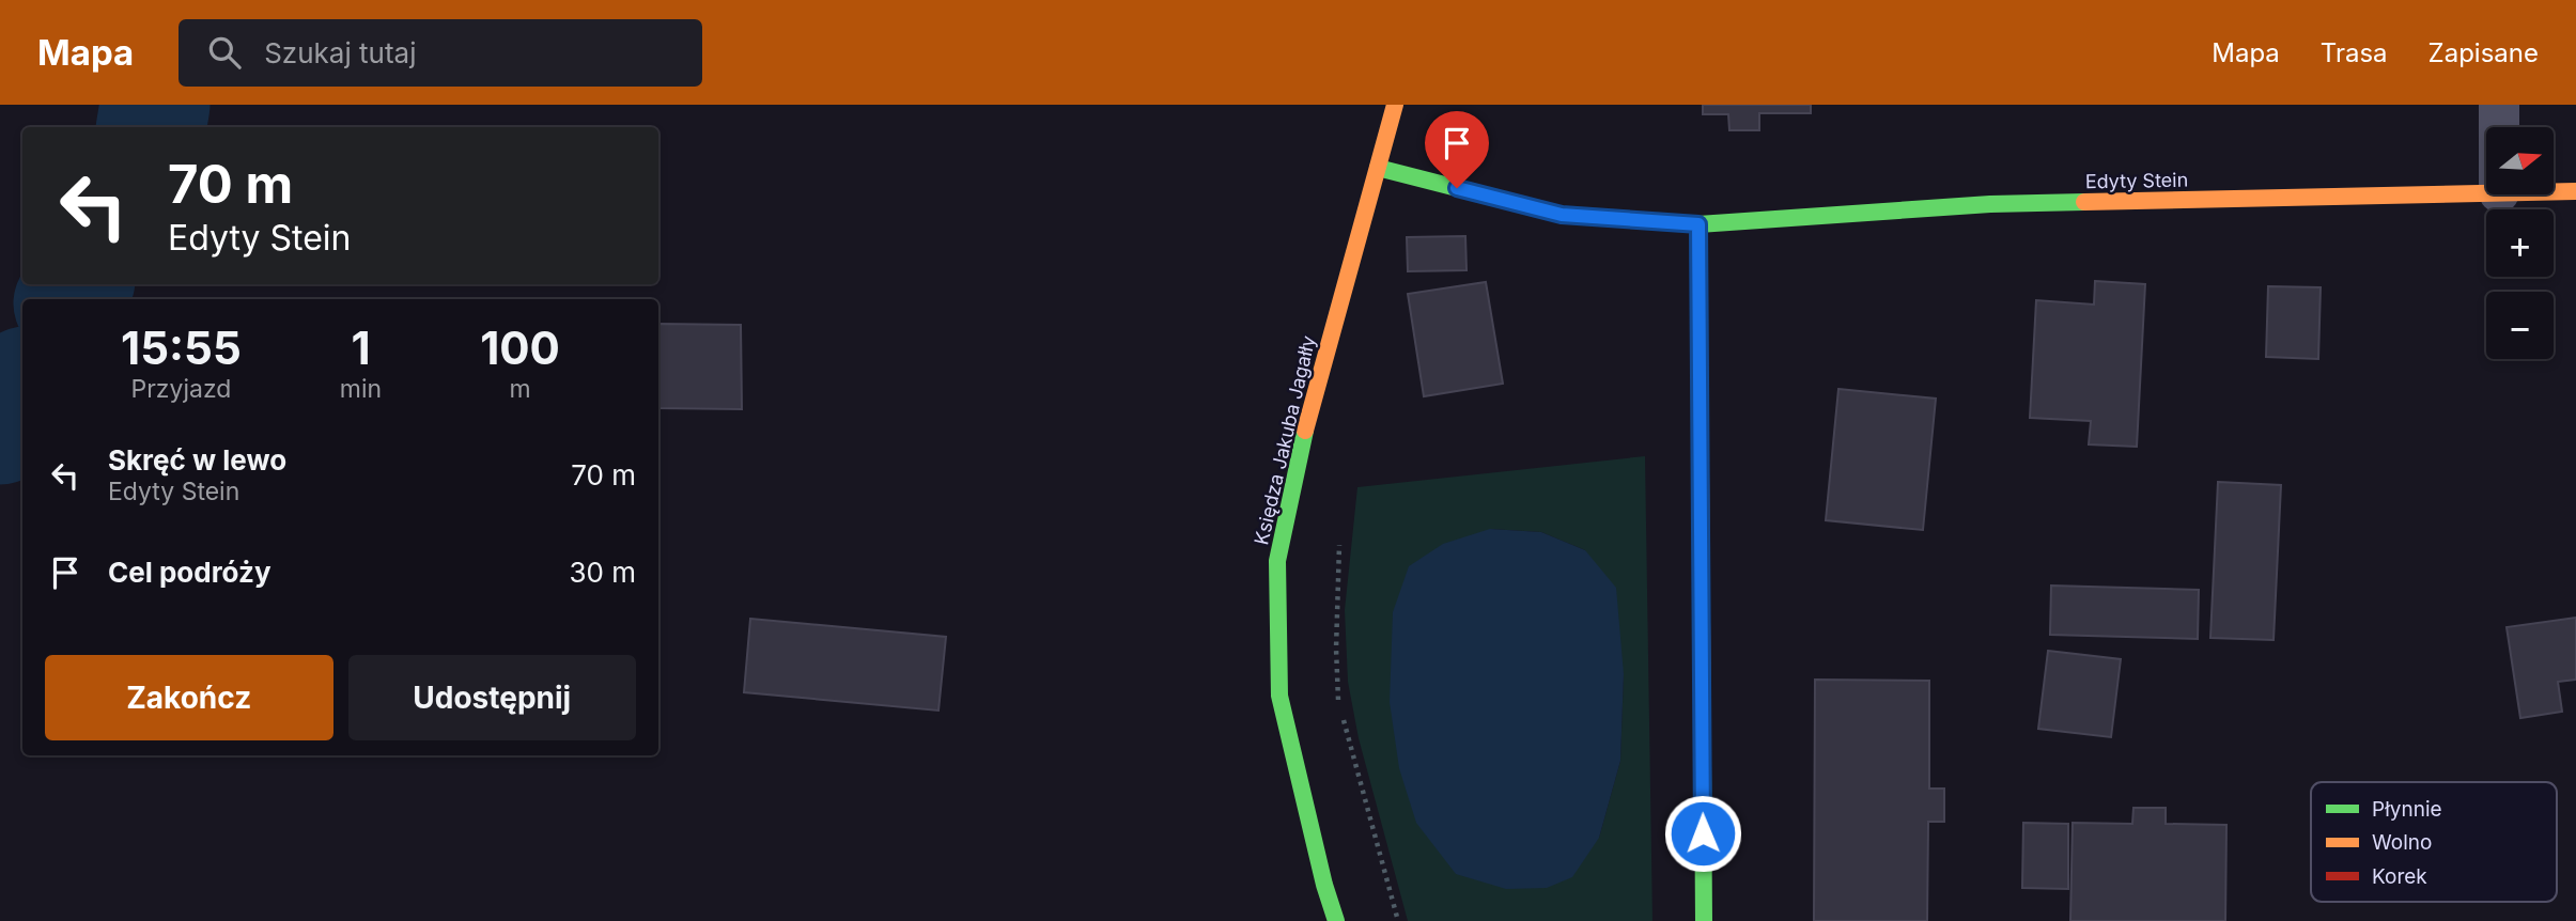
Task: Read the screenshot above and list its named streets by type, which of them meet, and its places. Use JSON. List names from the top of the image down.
{
  "streets": {
    "street": ["Edyty Stein", "Księdza Jakuba Jagałły"]
  },
  "crossings": [
    ["Edyty Stein", "Księdza Jakuba Jagałły"]
  ],
  "legend": ["Płynnie", "Wolno", "Korek"],
  "north": "right",
  "page": {
    "header": "Mapa",
    "search": "Szukaj tutaj",
    "nav": ["Mapa", "Trasa", "Zapisane"],
    "map_buttons": ["+", "−"],
    "turn": ["70 m", "Edyty Stein"],
    "eta": [
      "15:55",
      "Przyjazd",
      "1",
      "min",
      "100",
      "m"
    ],
    "list": [
      {
        "name": "Skręć w lewo",
        "note": "Edyty Stein",
        "value": "70 m"
      },
      {
        "name": "Cel podróży",
        "value": "30 m"
      }
    ],
    "buttons": ["Zakończ", "Udostępnij"]
  }
}
